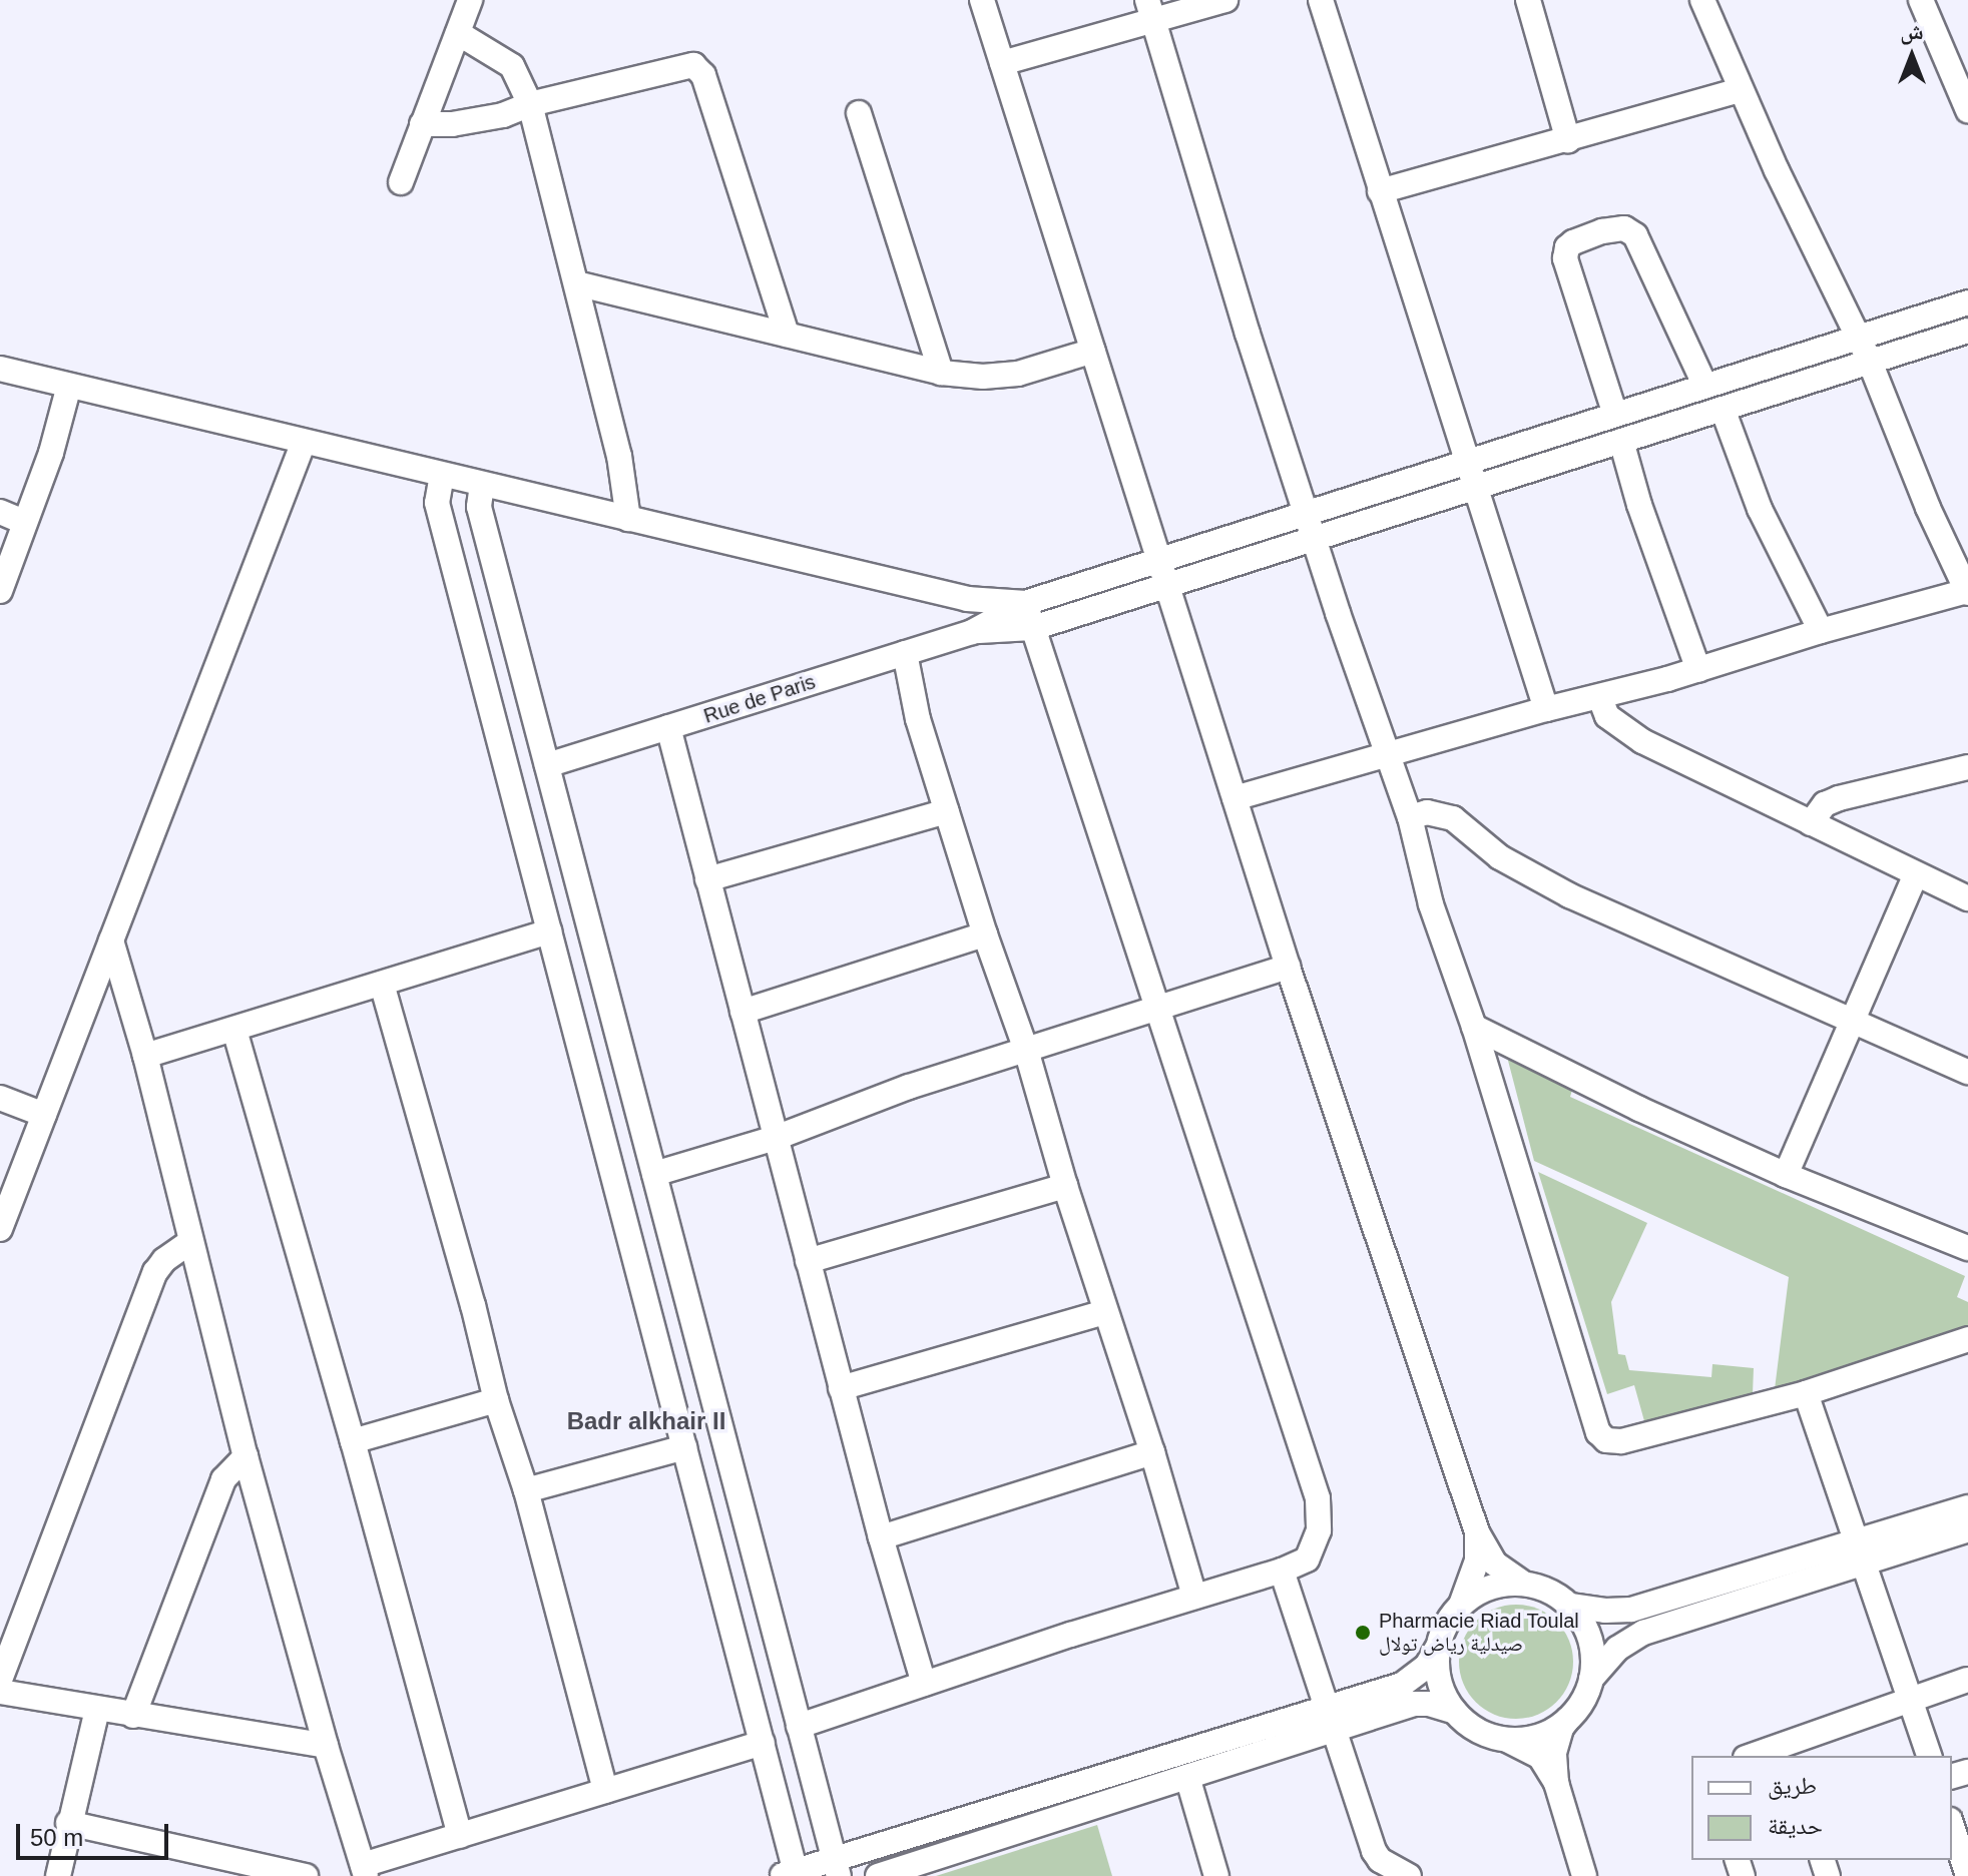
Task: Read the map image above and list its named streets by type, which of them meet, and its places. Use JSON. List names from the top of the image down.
{
  "streets": {
    "street": ["Rue de Paris"]
  },
  "districts": ["Badr alkhair II"],
  "places": ["Pharmacie Riad Toulal صيدلية رياض تولال"],
  "legend": ["طريق", "حديقة"],
  "scale_bar": "50 m",
  "north": "top"
}
